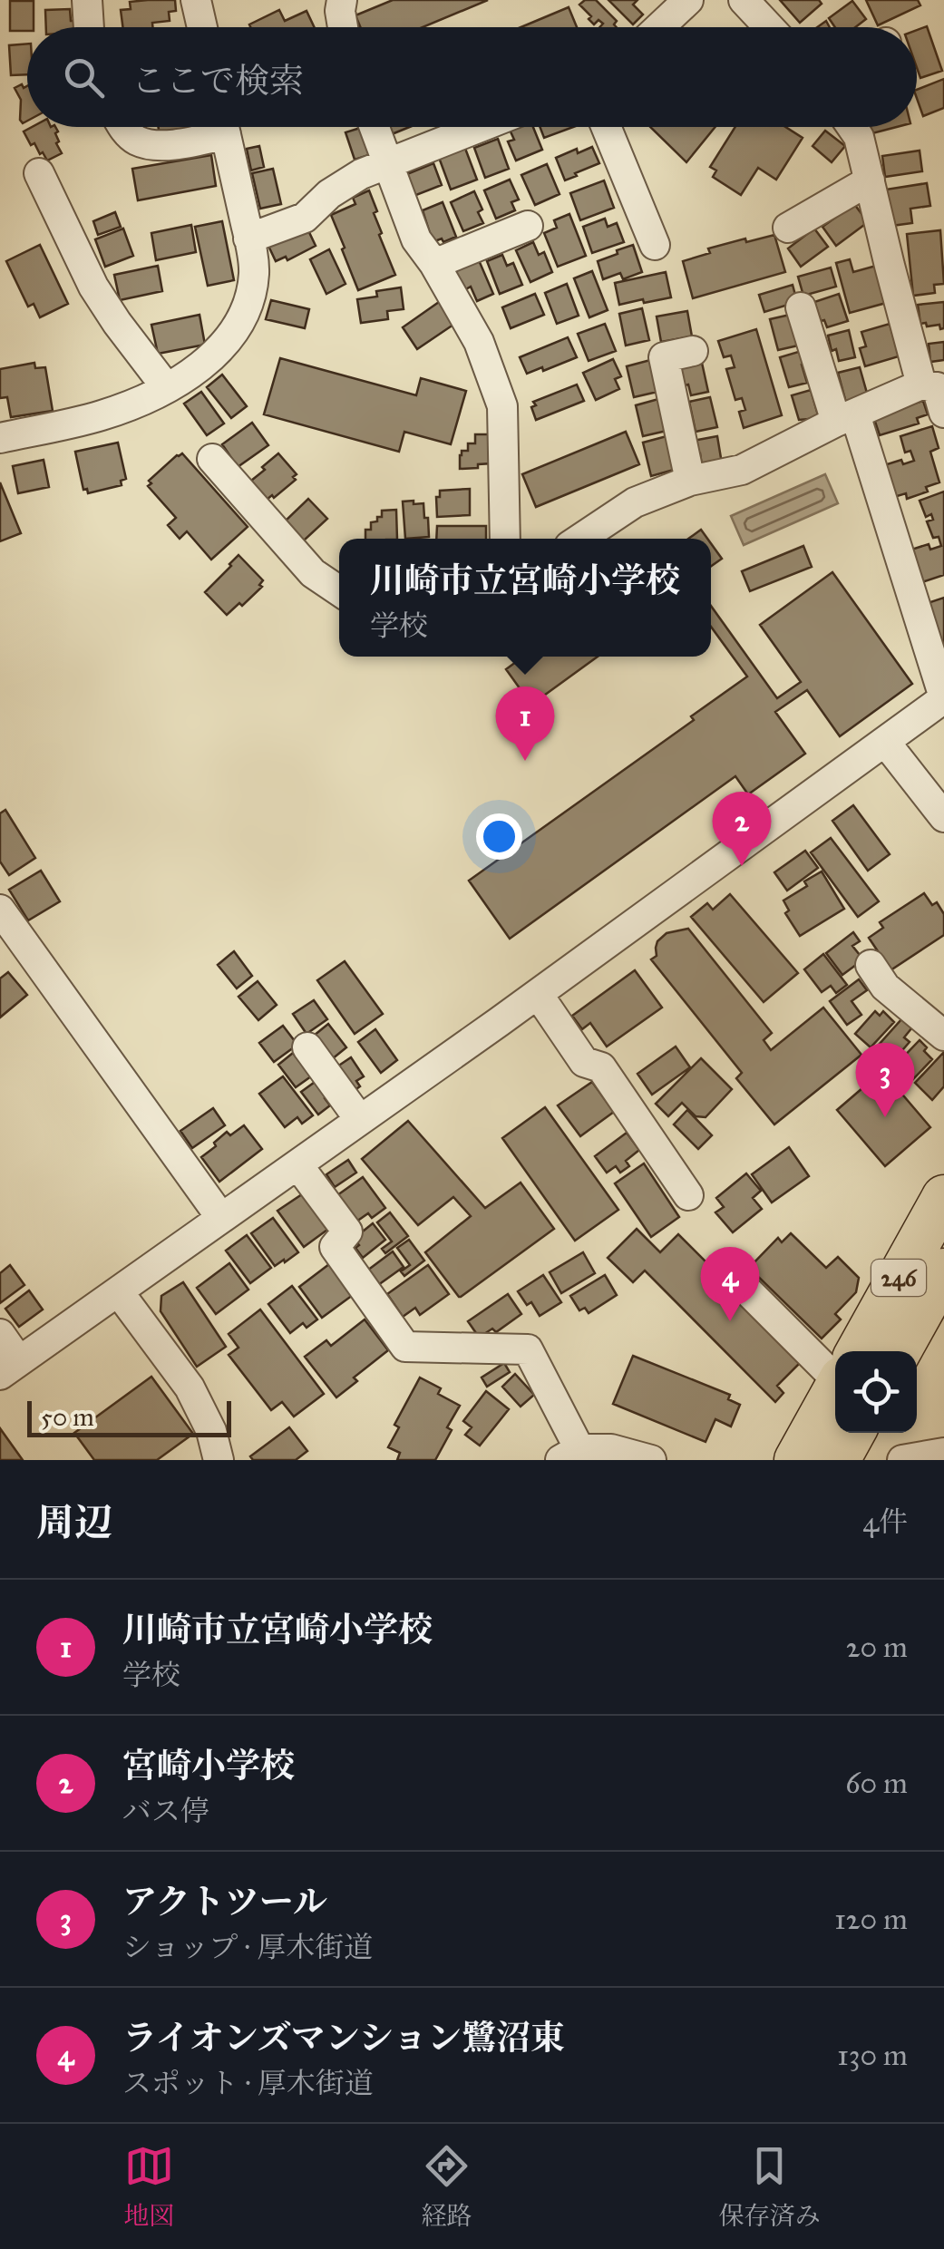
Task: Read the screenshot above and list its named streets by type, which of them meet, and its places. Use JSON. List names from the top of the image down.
{
  "streets": {
    "highway": ["246"]
  },
  "scale_bar": "50 m",
  "page": {
    "search": "ここで検索",
    "popup": ["川崎市立宮崎小学校", "学校"],
    "pins": [
      "1",
      "2",
      "3",
      "4"
    ],
    "scale": "50 m",
    "heading": ["周辺", "4件"],
    "list": [
      {
        "mark": "1",
        "name": "川崎市立宮崎小学校",
        "note": "学校",
        "value": "20 m"
      },
      {
        "mark": "2",
        "name": "宮崎小学校",
        "note": "バス停",
        "value": "60 m"
      },
      {
        "mark": "3",
        "name": "アクトツール",
        "note": "ショップ · 厚木街道",
        "value": "120 m"
      },
      {
        "mark": "4",
        "name": "ライオンズマンション鷺沼東",
        "note": "スポット · 厚木街道",
        "value": "130 m"
      }
    ],
    "nav": ["地図", "経路", "保存済み"]
  }
}
